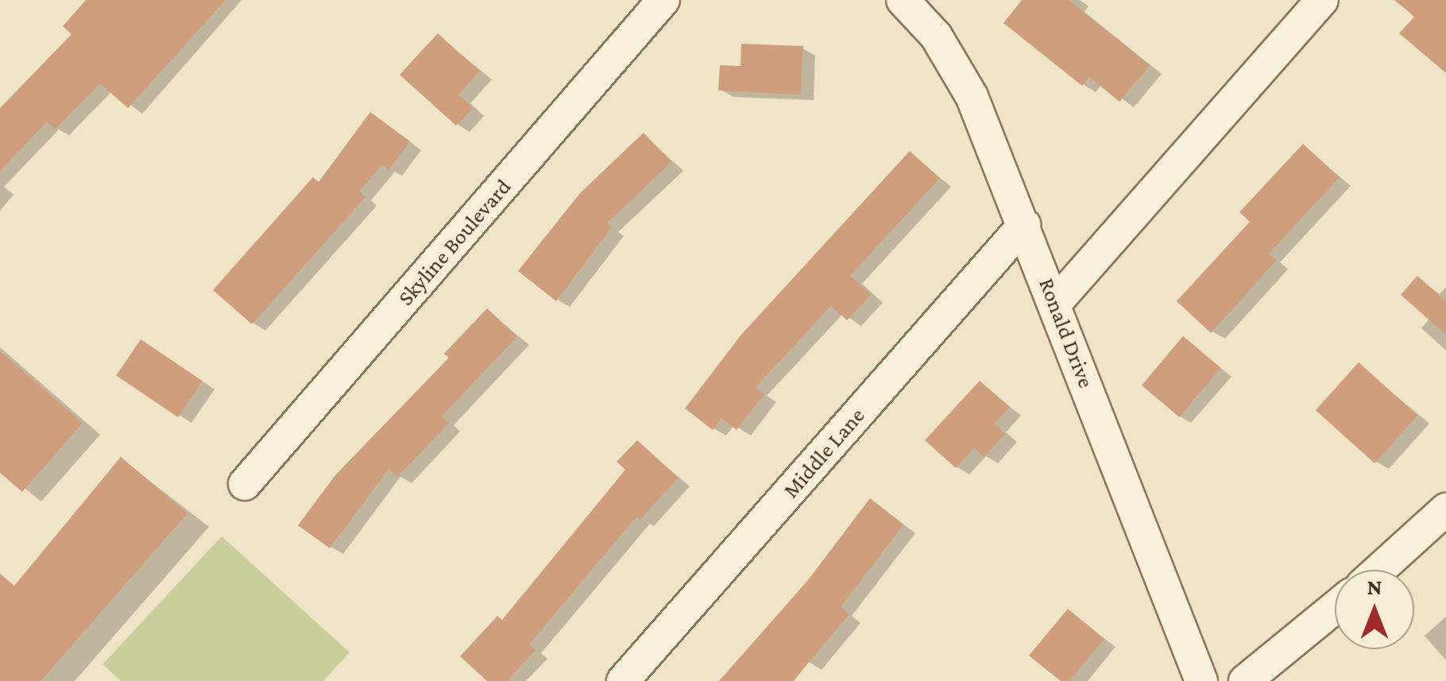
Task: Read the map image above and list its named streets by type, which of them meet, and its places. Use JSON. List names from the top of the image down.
{
  "streets": {
    "street": ["Skyline Boulevard", "Ronald Drive", "Middle Lane"]
  },
  "crossings": [
    ["Ronald Drive", "Middle Lane"]
  ],
  "north": "top"
}
